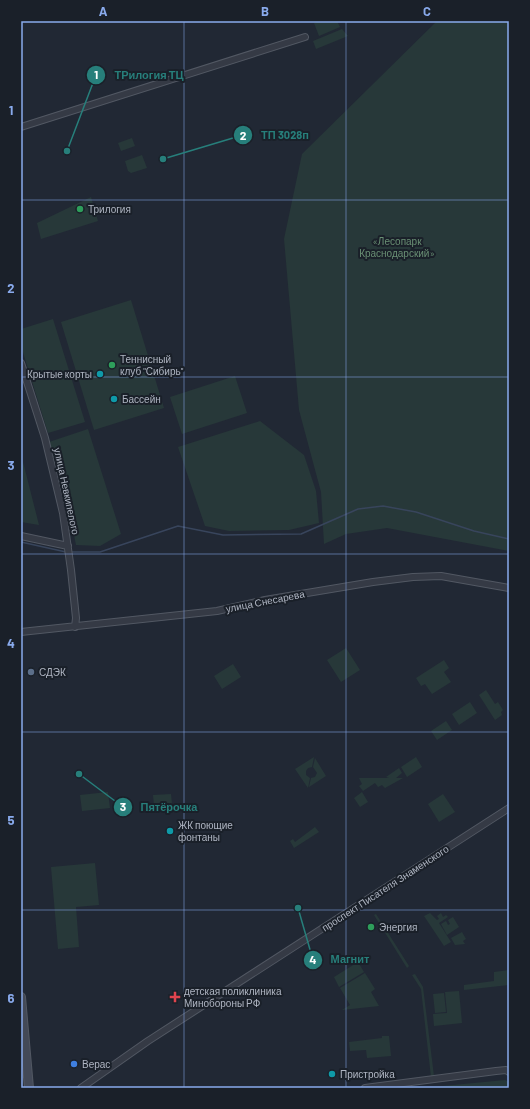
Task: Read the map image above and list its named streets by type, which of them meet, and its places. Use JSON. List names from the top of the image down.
{
  "streets": {
    "street": ["улица Невкипелого", "улица Снесарева", "проспект Писателя Знаменского"]
  },
  "crossings": [
    ["улица Невкипелого", "улица Снесарева"]
  ],
  "parks": ["«Лесопарк Краснодарский»"],
  "places": {
    "other": [
      "ТРилогия ТЦ",
      "ТП 3028п",
      "Трилогия",
      "Теннисный клуб \"Сибирь\"",
      "Крытые корты",
      "Бассейн",
      "СДЭК",
      "Пятёрочка",
      "ЖК поющие фонтаны",
      "Магнит",
      "Энергия",
      "Верас",
      "Пристройка"
    ],
    "health": ["детская поликлиника Минобороны РФ"]
  },
  "grid": {
    "columns": ["A", "B", "C"],
    "rows": [
      "1",
      "2",
      "3",
      "4",
      "5",
      "6"
    ]
  }
}
